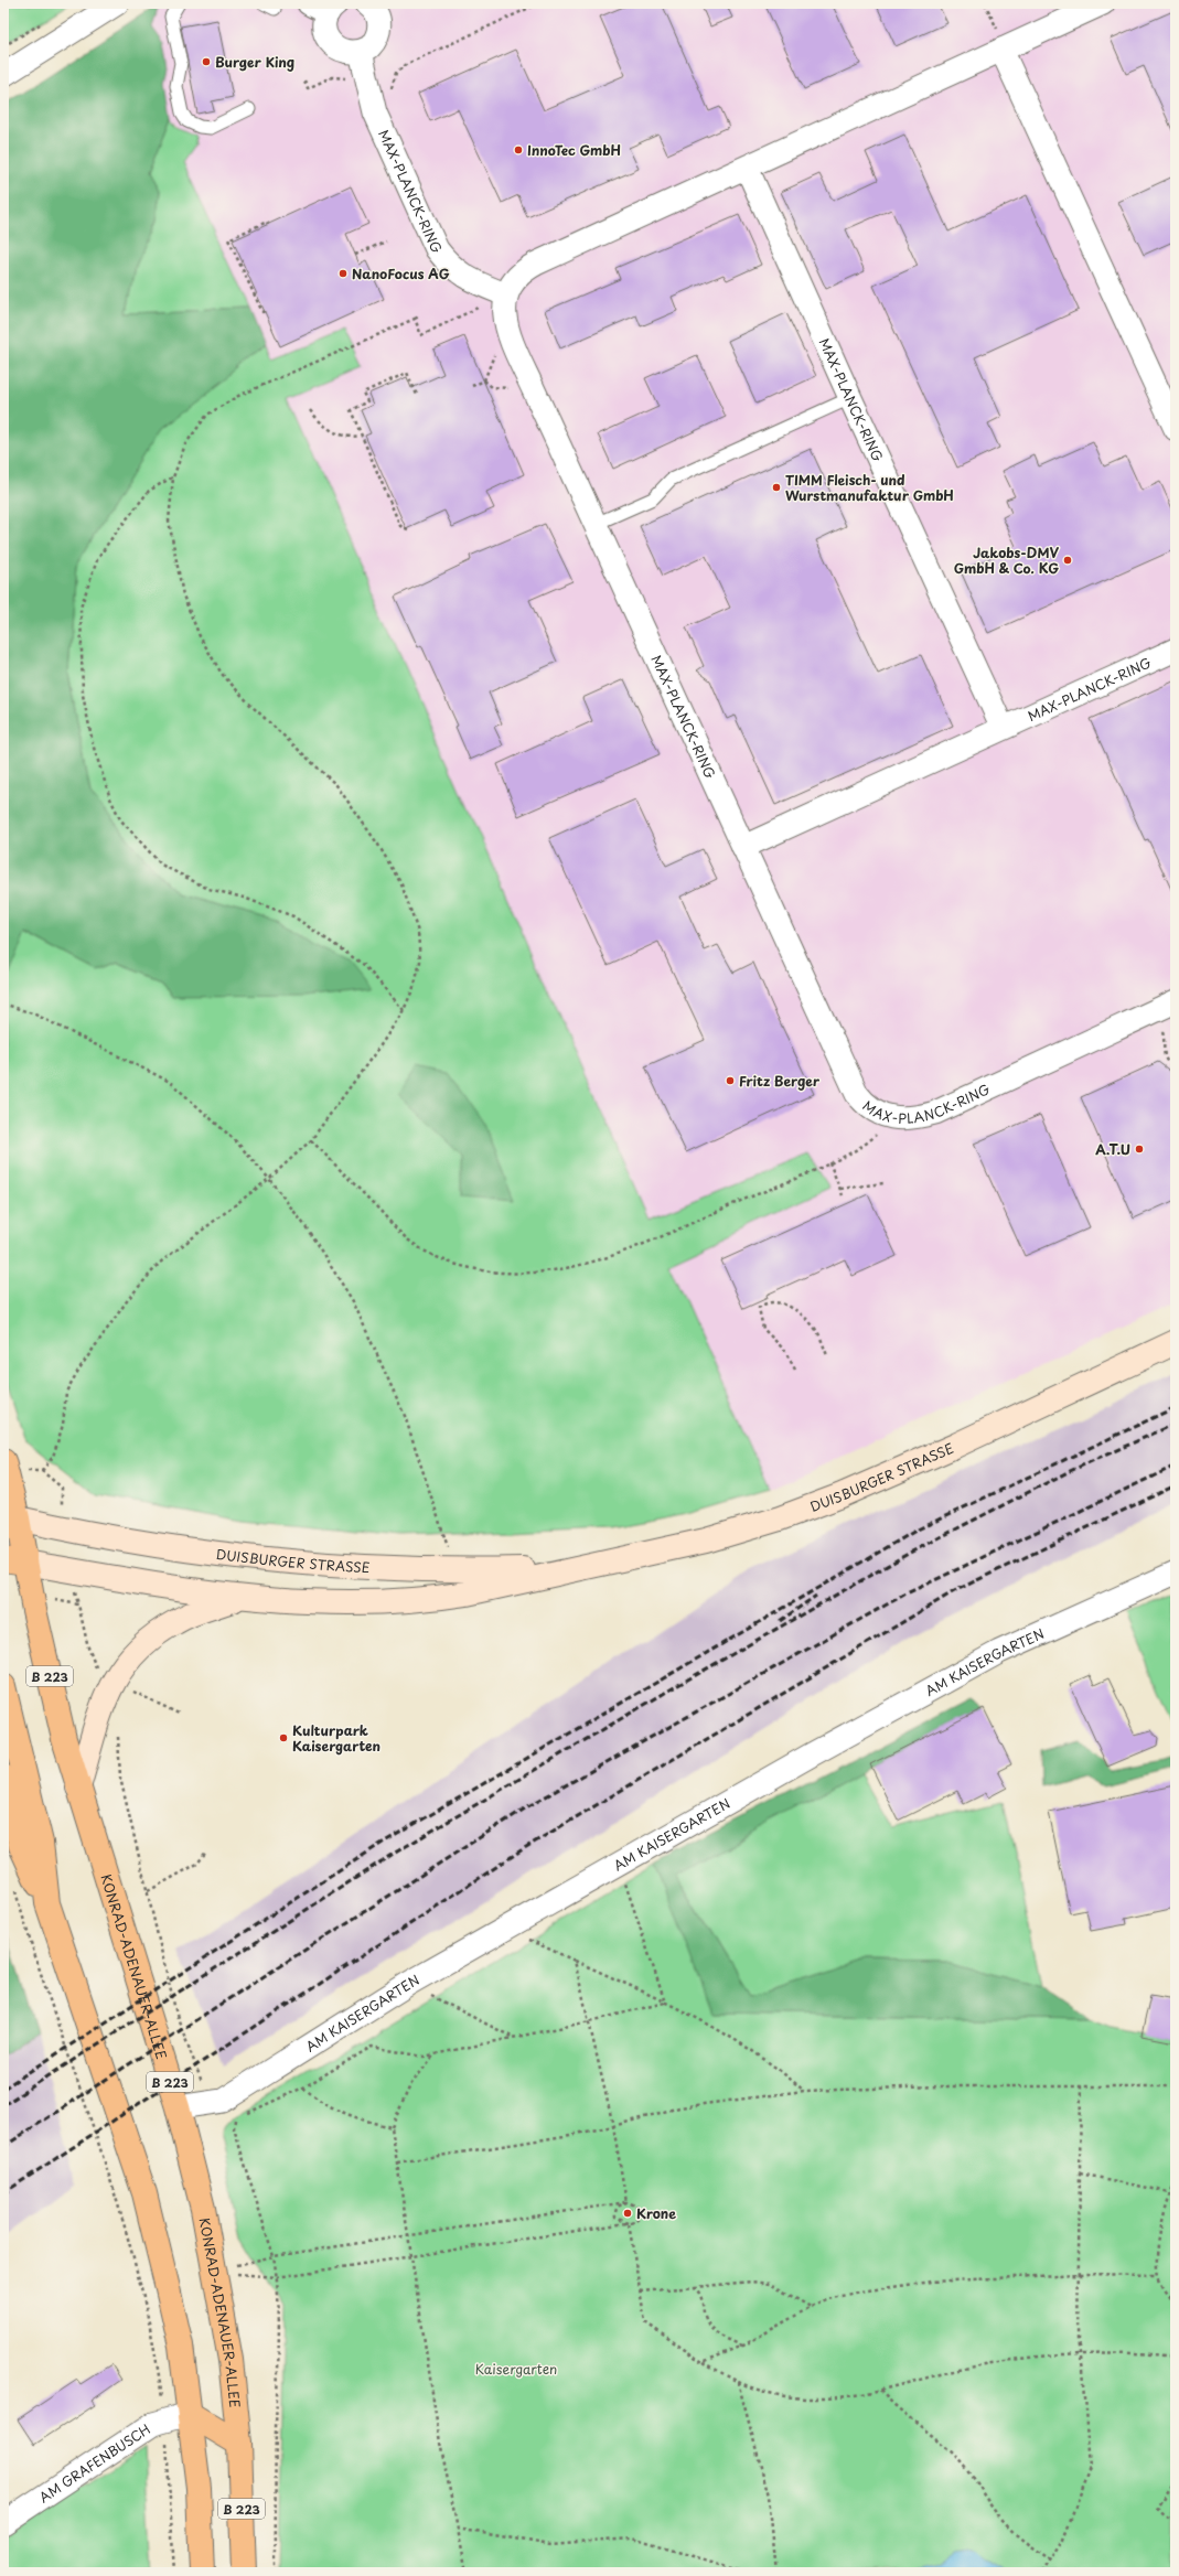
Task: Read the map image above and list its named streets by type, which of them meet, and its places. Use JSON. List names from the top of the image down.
{
  "streets": {
    "main road": ["DUISBURGER STRASSE", "B 223", "KONRAD-ADENAUER-ALLEE"],
    "street": ["MAX-PLANCK-RING", "AM KAISERGARTEN", "AM GRAFENBUSCH"]
  },
  "crossings": [
    ["DUISBURGER STRASSE", "B 223"],
    ["DUISBURGER STRASSE", "KONRAD-ADENAUER-ALLEE"],
    ["AM KAISERGARTEN", "KONRAD-ADENAUER-ALLEE"],
    ["B 223", "KONRAD-ADENAUER-ALLEE"],
    ["B 223", "AM GRAFENBUSCH"]
  ],
  "parks": ["Kaisergarten"],
  "places": [
    "Burger King",
    "InnoTec GmbH",
    "NanoFocus AG",
    "TIMM Fleisch- und Wurstmanufaktur GmbH",
    "Jakobs-DMV GmbH & Co. KG",
    "Fritz Berger",
    "A.T.U",
    "Kulturpark Kaisergarten",
    "Krone"
  ]
}
